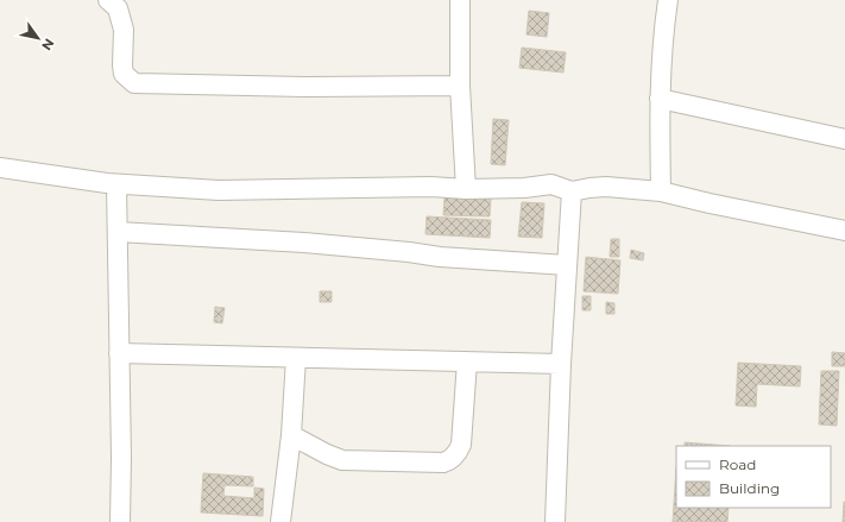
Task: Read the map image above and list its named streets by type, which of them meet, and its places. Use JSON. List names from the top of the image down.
{
  "legend": ["Road", "Building"],
  "north": "bottom right"
}
